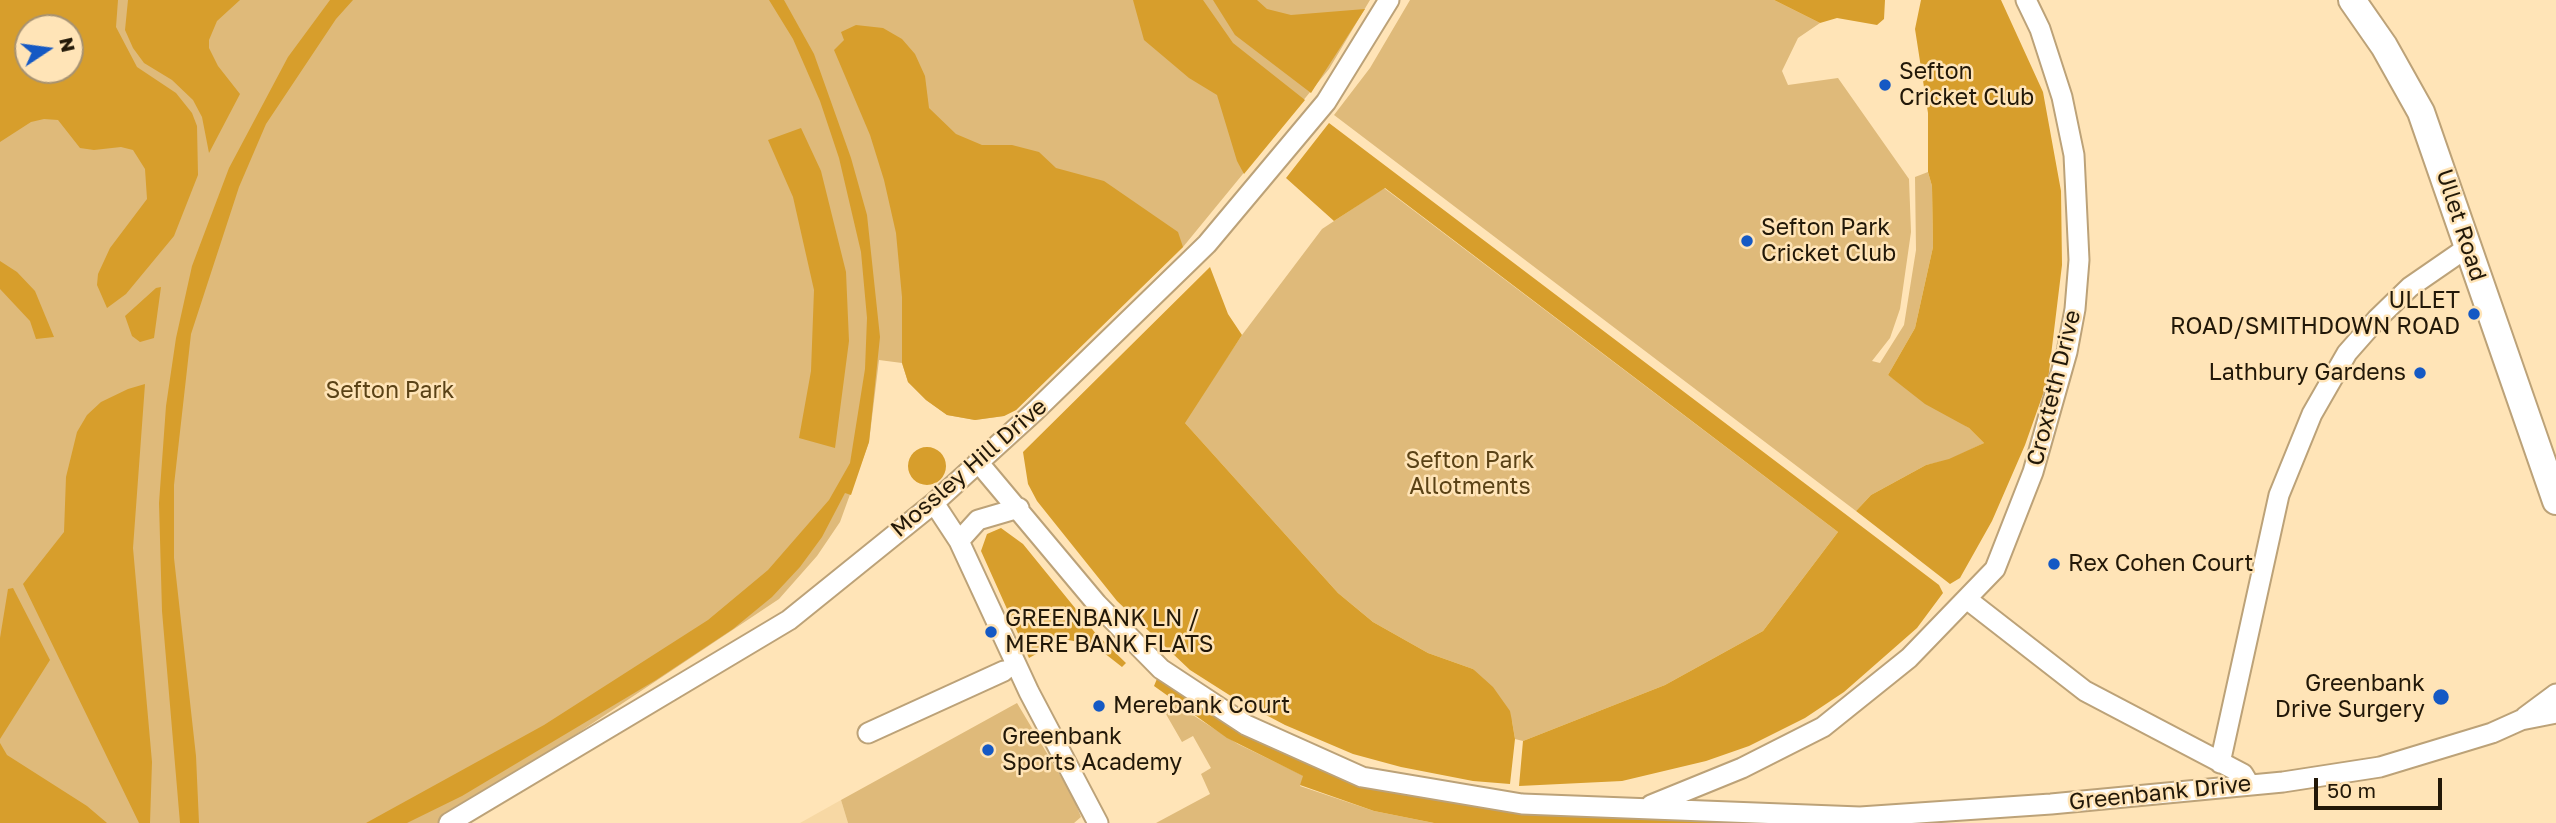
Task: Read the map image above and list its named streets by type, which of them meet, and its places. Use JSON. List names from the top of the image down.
{
  "streets": {
    "main road": ["Ullet Road"],
    "street": ["Croxteth Drive", "Mossley Hill Drive", "Greenbank Drive"]
  },
  "crossings": [
    ["Croxteth Drive", "Greenbank Drive"],
    ["Mossley Hill Drive", "Greenbank Drive"]
  ],
  "parks": ["Sefton Park", "Sefton Park Allotments"],
  "places": [
    "Sefton Cricket Club",
    "Sefton Park Cricket Club",
    "ULLET ROAD/SMITHDOWN ROAD",
    "Lathbury Gardens",
    "Rex Cohen Court",
    "GREENBANK LN / MERE BANK FLATS",
    "Greenbank Drive Surgery",
    "Merebank Court",
    "Greenbank Sports Academy"
  ],
  "scale_bar": "50 m",
  "north": "right"
}
